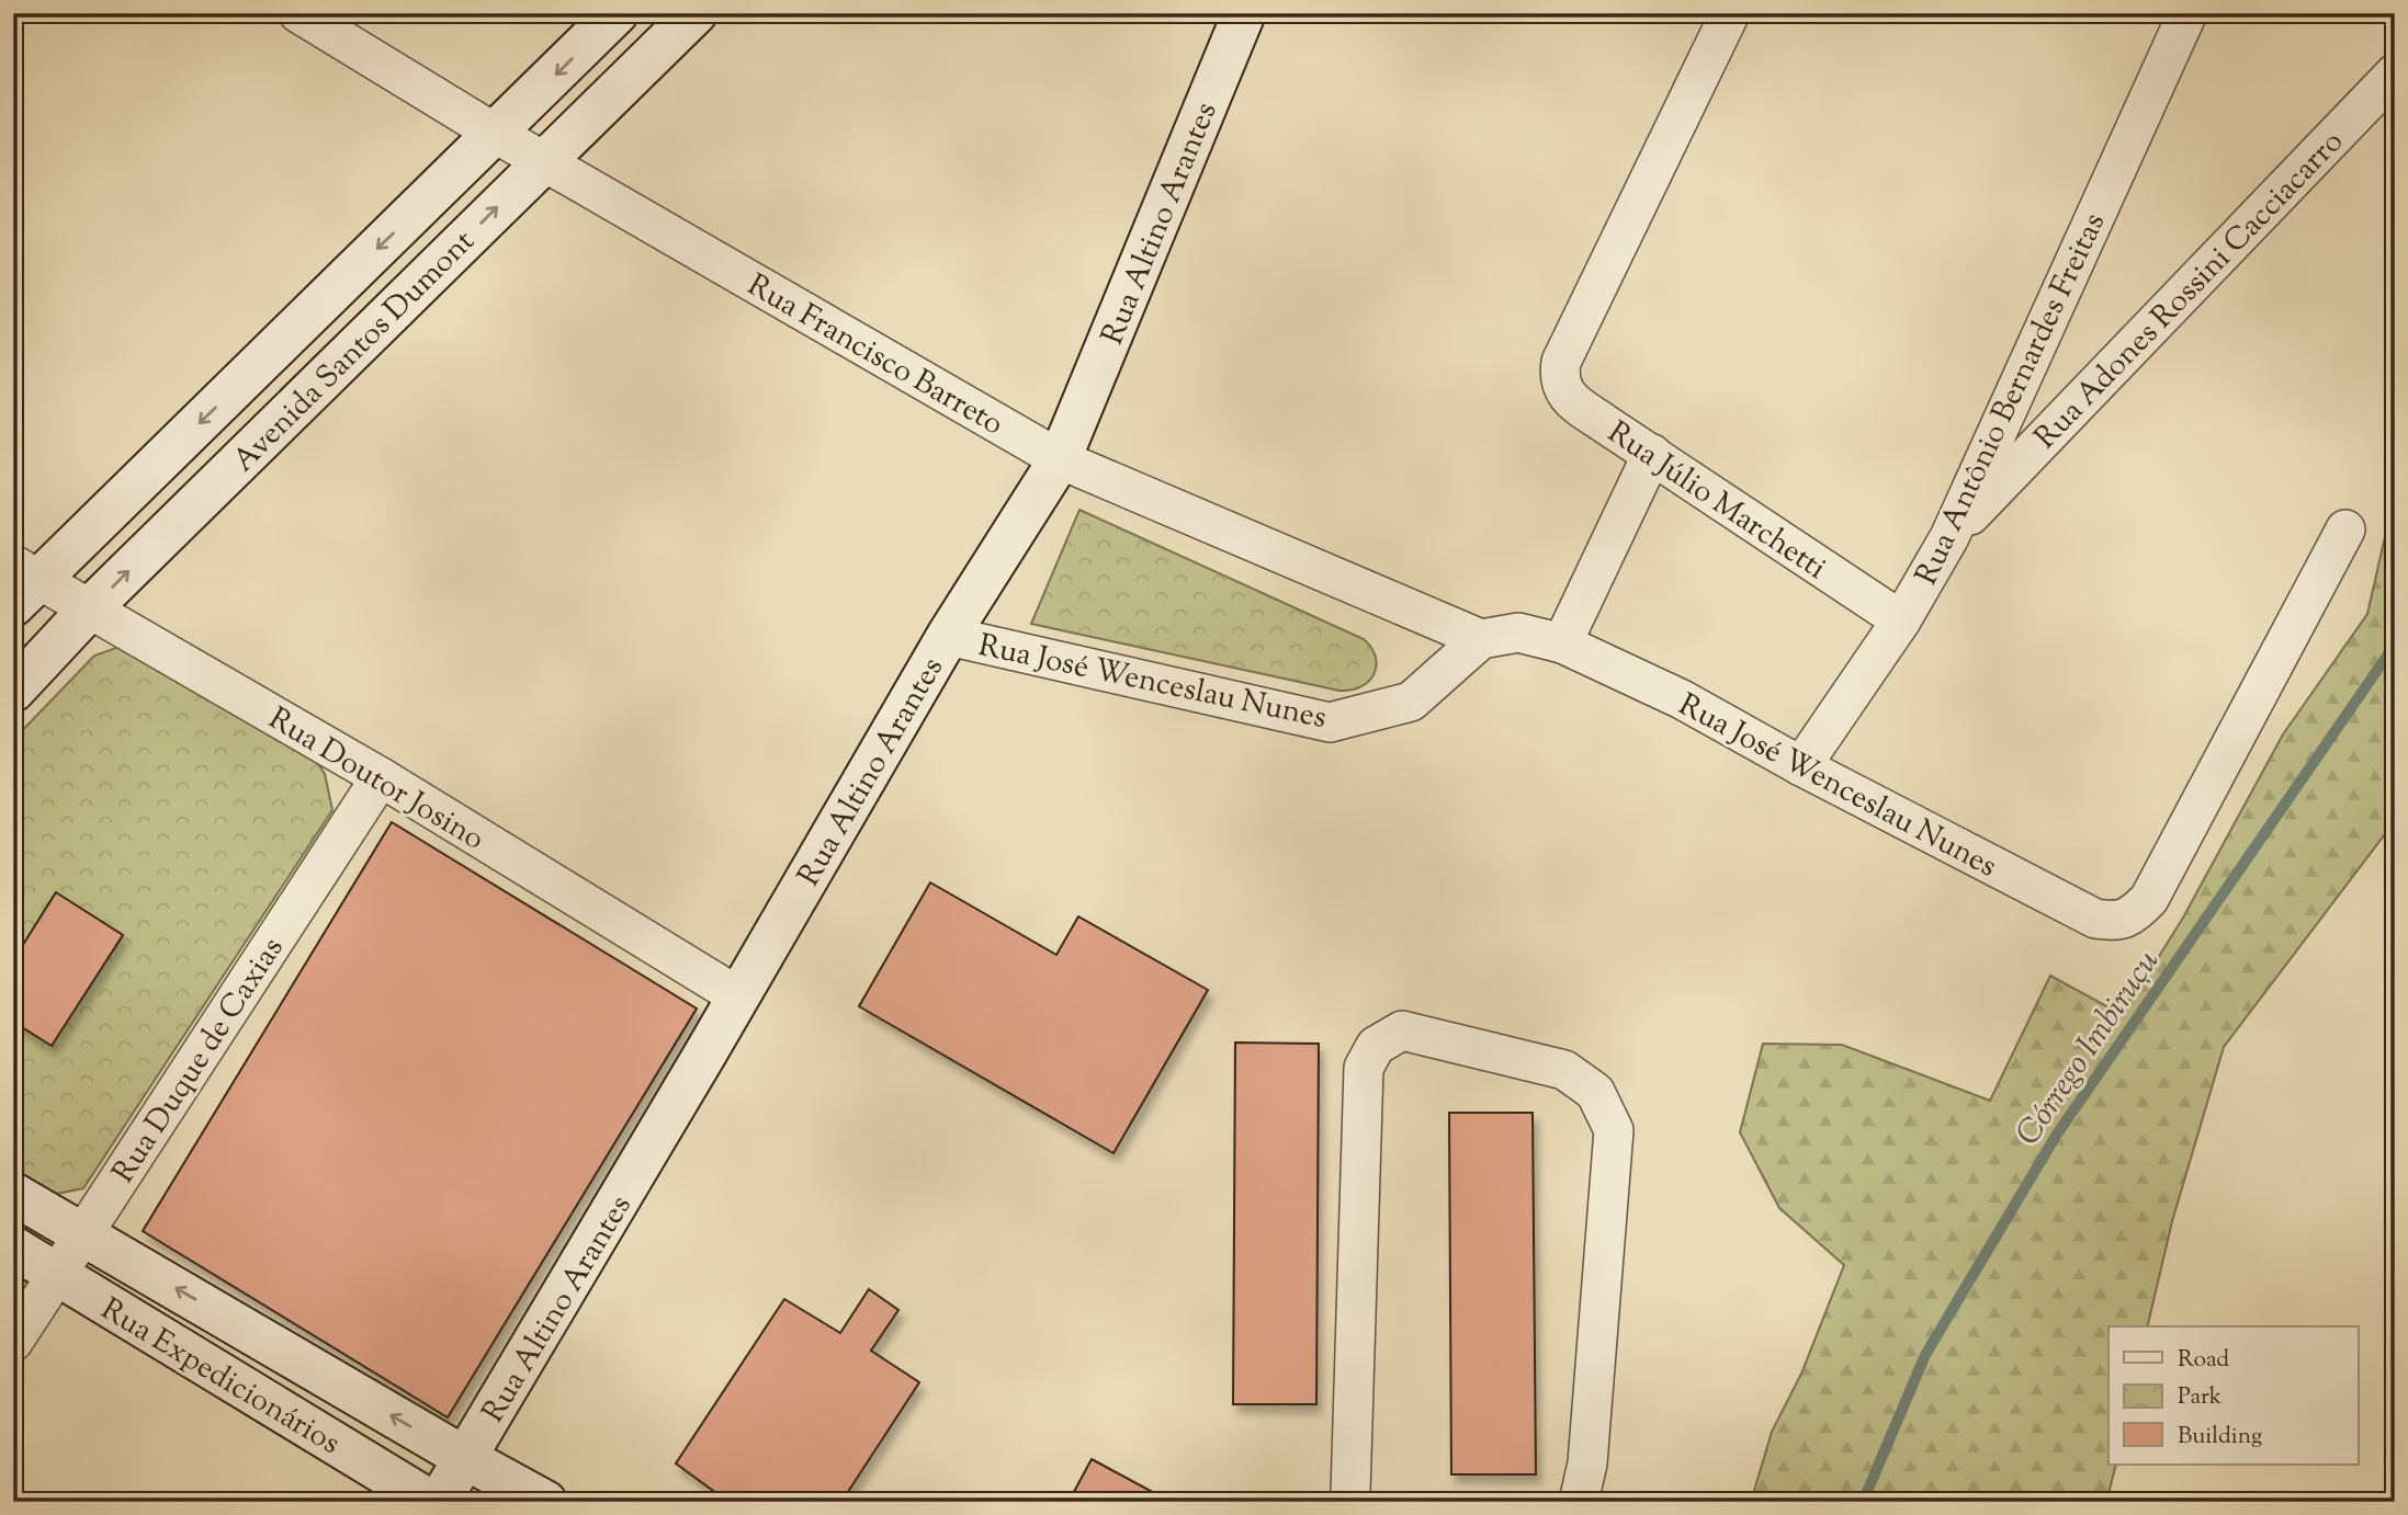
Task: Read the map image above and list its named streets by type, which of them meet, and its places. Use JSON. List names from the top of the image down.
{
  "streets": {
    "street": [
      "Rua Altino Arantes",
      "Rua Adones Rossini Cacciacarro",
      "Avenida Santos Dumont",
      "Rua Francisco Barreto",
      "Rua Antônio Bernardes Freitas",
      "Rua Júlio Marchetti",
      "Rua José Wenceslau Nunes",
      "Rua Doutor Josino",
      "Rua Duque de Caxias",
      "Rua Expedicionários"
    ]
  },
  "crossings": [
    ["Rua Altino Arantes", "Rua Francisco Barreto"],
    ["Rua Altino Arantes", "Rua José Wenceslau Nunes"],
    ["Rua Altino Arantes", "Rua Doutor Josino"],
    ["Rua Adones Rossini Cacciacarro", "Rua Antônio Bernardes Freitas"],
    ["Avenida Santos Dumont", "Rua Francisco Barreto"],
    ["Avenida Santos Dumont", "Rua Doutor Josino"],
    ["Rua Francisco Barreto", "Rua José Wenceslau Nunes"],
    ["Rua Antônio Bernardes Freitas", "Rua Júlio Marchetti"],
    ["Rua Antônio Bernardes Freitas", "Rua José Wenceslau Nunes"],
    ["Rua Doutor Josino", "Rua Duque de Caxias"],
    ["Rua Duque de Caxias", "Rua Expedicionários"]
  ],
  "water": ["Córrego Imbiruçu"],
  "legend": ["Road", "Park", "Building"]
}
